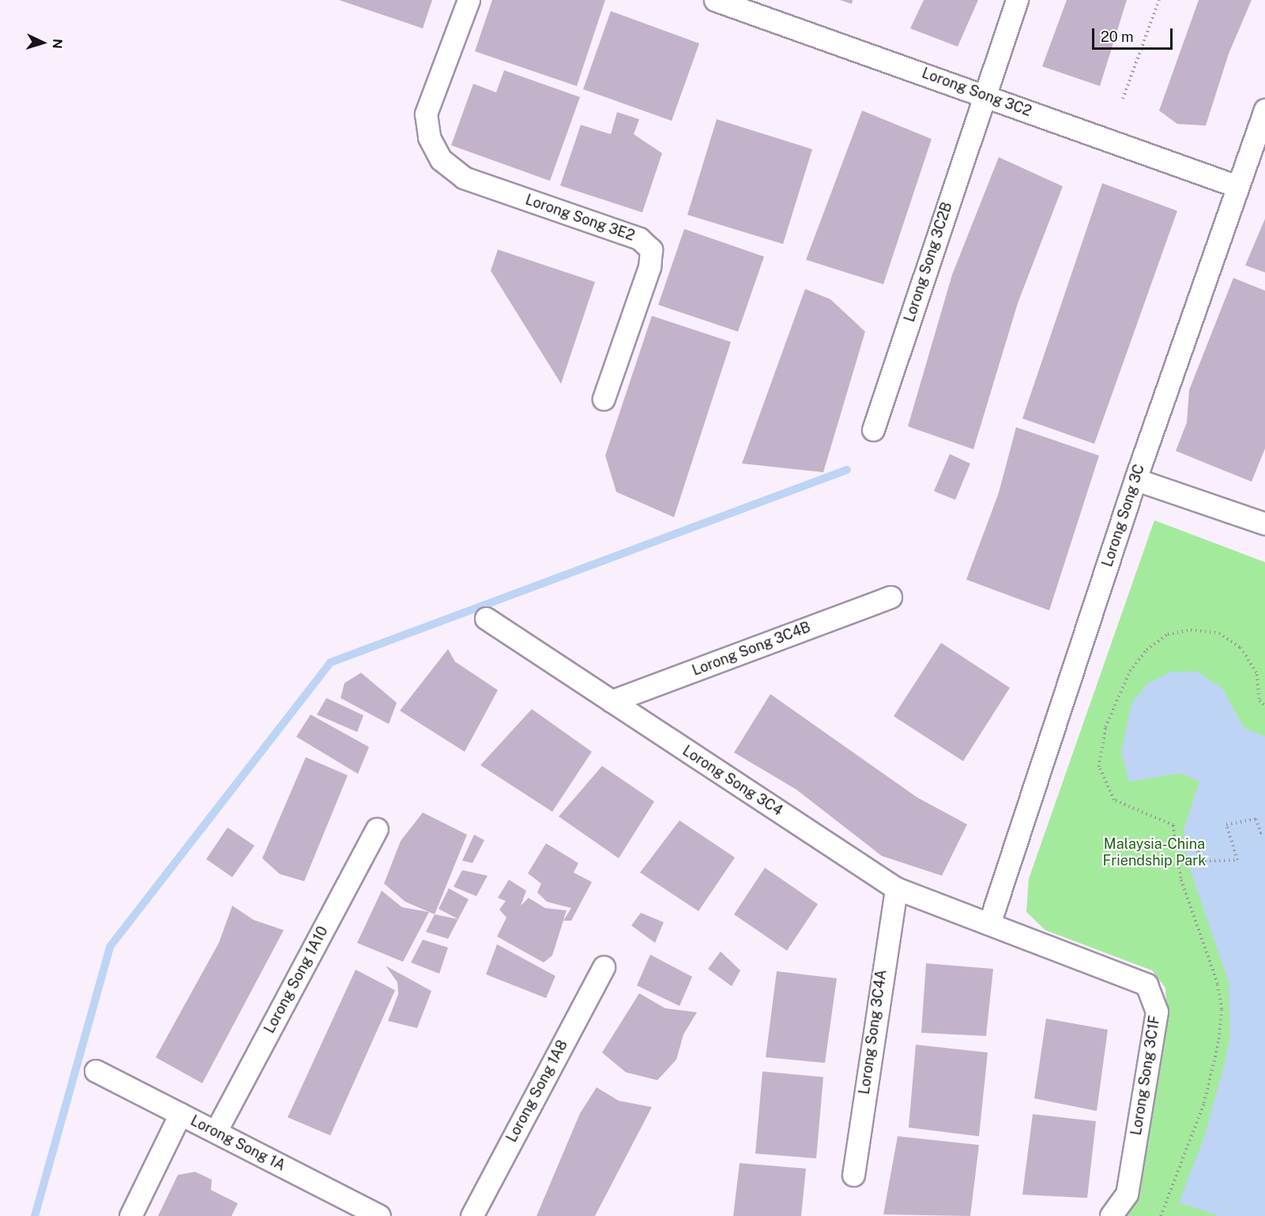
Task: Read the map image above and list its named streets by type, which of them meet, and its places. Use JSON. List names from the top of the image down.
{
  "streets": {
    "street": [
      "Lorong Song 3C2",
      "Lorong Song 3E2",
      "Lorong Song 3C2B",
      "Lorong Song 3C",
      "Lorong Song 3C4B",
      "Lorong Song 3C4",
      "Lorong Song 1A10",
      "Lorong Song 3C4A",
      "Lorong Song 3C1F",
      "Lorong Song 1A8",
      "Lorong Song 1A"
    ]
  },
  "crossings": [
    ["Lorong Song 3C2", "Lorong Song 3C2B"],
    ["Lorong Song 3C2", "Lorong Song 3C"],
    ["Lorong Song 3C", "Lorong Song 3C4"],
    ["Lorong Song 3C", "Lorong Song 3C1F"],
    ["Lorong Song 3C4B", "Lorong Song 3C4"],
    ["Lorong Song 3C4", "Lorong Song 3C4A"],
    ["Lorong Song 3C4", "Lorong Song 3C1F"],
    ["Lorong Song 1A10", "Lorong Song 1A"]
  ],
  "parks": ["Malaysia-China Friendship Park"],
  "scale_bar": "20 m",
  "north": "right"
}
